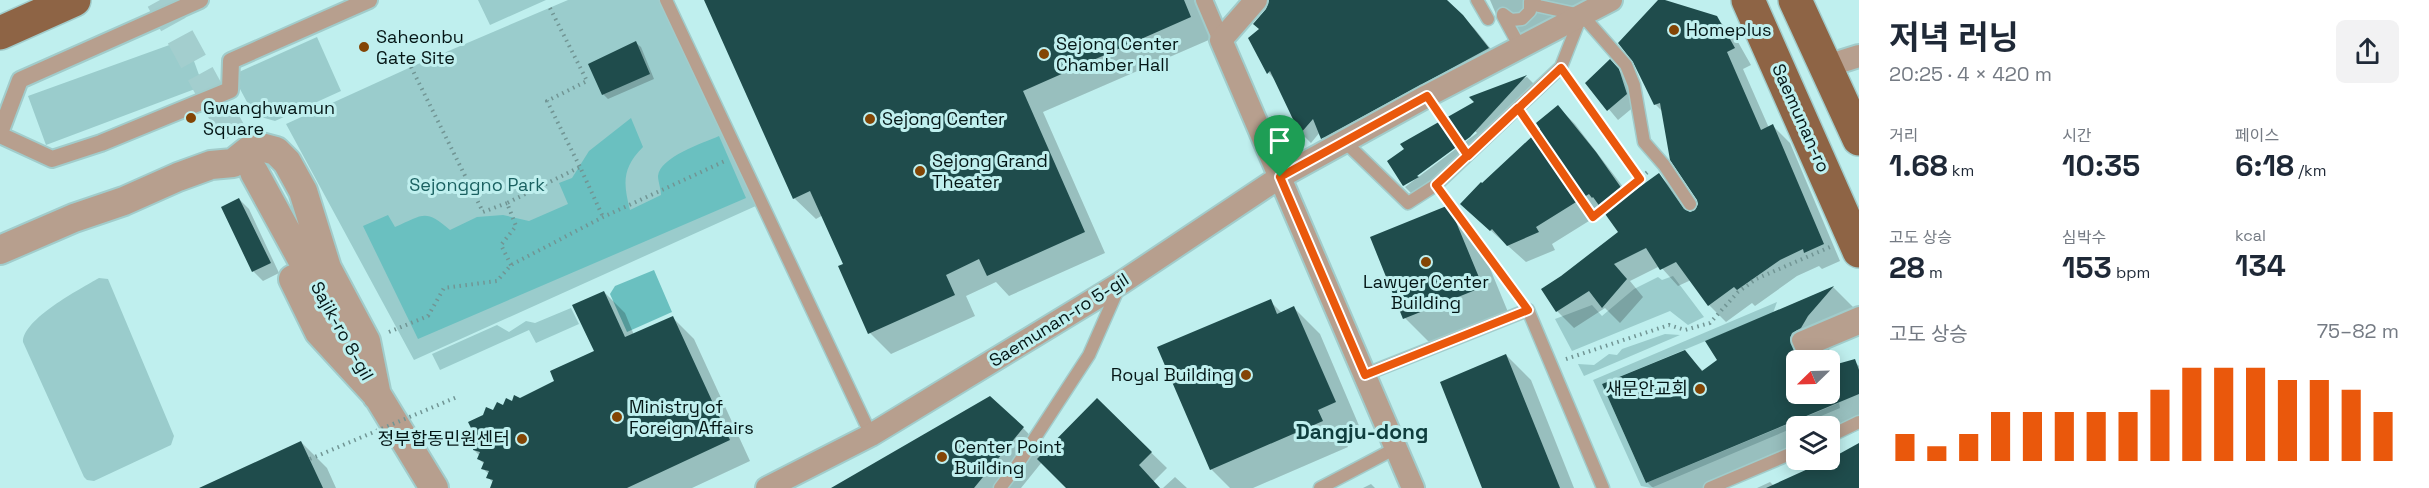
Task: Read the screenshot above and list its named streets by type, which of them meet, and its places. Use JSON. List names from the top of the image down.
{
  "streets": {
    "main road": ["Saemunan-ro"],
    "street": ["Saemunan-ro 5-gil", "Sajik-ro 8-gil"]
  },
  "districts": ["Dangju-dong"],
  "parks": ["Sejonggno Park"],
  "places": [
    "Homeplus",
    "Saheonbu Gate Site",
    "Sejong Center Chamber Hall",
    "Gwanghwamun Square",
    "Sejong Center",
    "Sejong Grand Theater",
    "Lawyer Center Building",
    "Royal Building",
    "새문안교회",
    "Ministry of Foreign Affairs",
    "정부합동민원센터",
    "Center Point Building"
  ],
  "north": "bottom left",
  "page": {
    "heading": ["저녁 러닝", "20:25 · 4 × 420 m"],
    "stats": [
      ["거리", "1.68 km"],
      ["시간", "10:35"],
      ["페이스", "6:18 /km"],
      ["고도 상승", "28 m"],
      ["심박수", "153 bpm"],
      ["kcal", "134"]
    ],
    "chart": ["고도 상승", "75–82 m"]
  }
}
